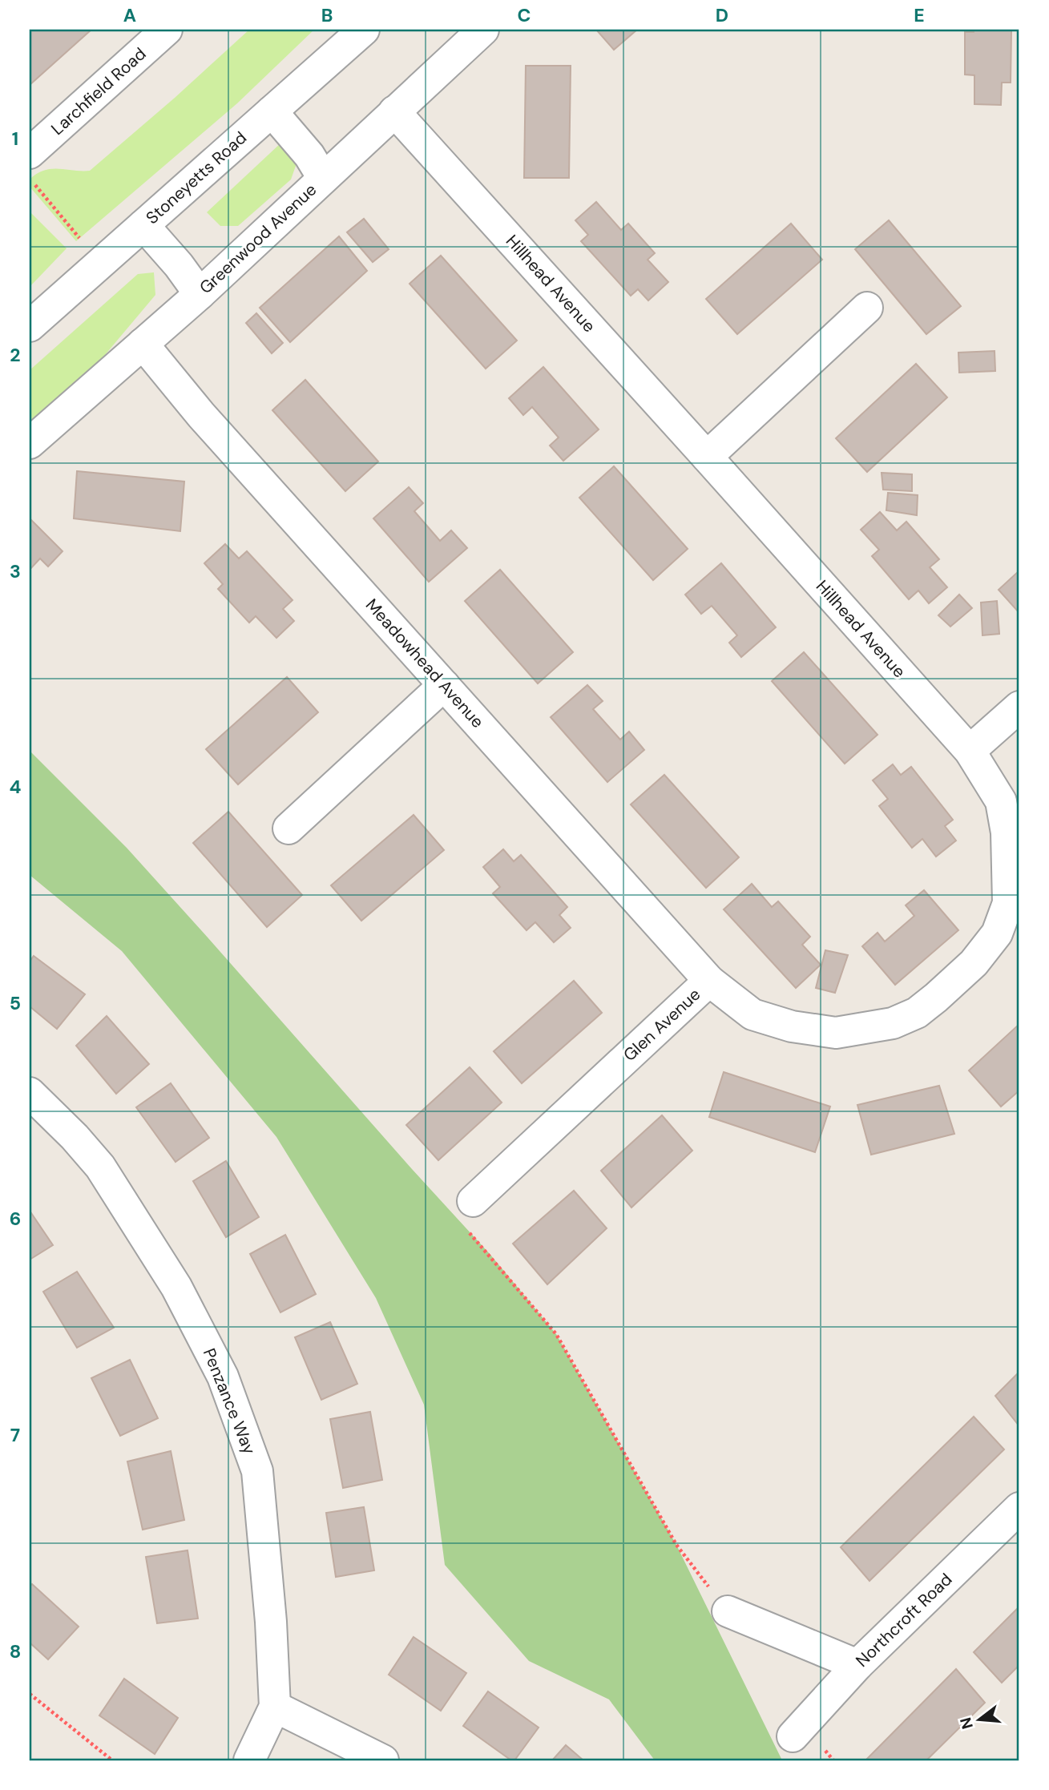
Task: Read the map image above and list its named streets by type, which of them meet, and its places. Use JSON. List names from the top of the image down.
{
  "streets": {
    "street": [
      "Larchfield Road",
      "Stoneyetts Road",
      "Greenwood Avenue",
      "Hillhead Avenue",
      "Meadowhead Avenue",
      "Glen Avenue",
      "Penzance Way",
      "Northcroft Road"
    ]
  },
  "crossings": [
    ["Greenwood Avenue", "Hillhead Avenue"],
    ["Greenwood Avenue", "Meadowhead Avenue"],
    ["Hillhead Avenue", "Glen Avenue"],
    ["Meadowhead Avenue", "Glen Avenue"]
  ],
  "north": "left",
  "grid": {
    "columns": [
      "A",
      "B",
      "C",
      "D",
      "E"
    ],
    "rows": [
      "1",
      "2",
      "3",
      "4",
      "5",
      "6",
      "7",
      "8"
    ]
  }
}
